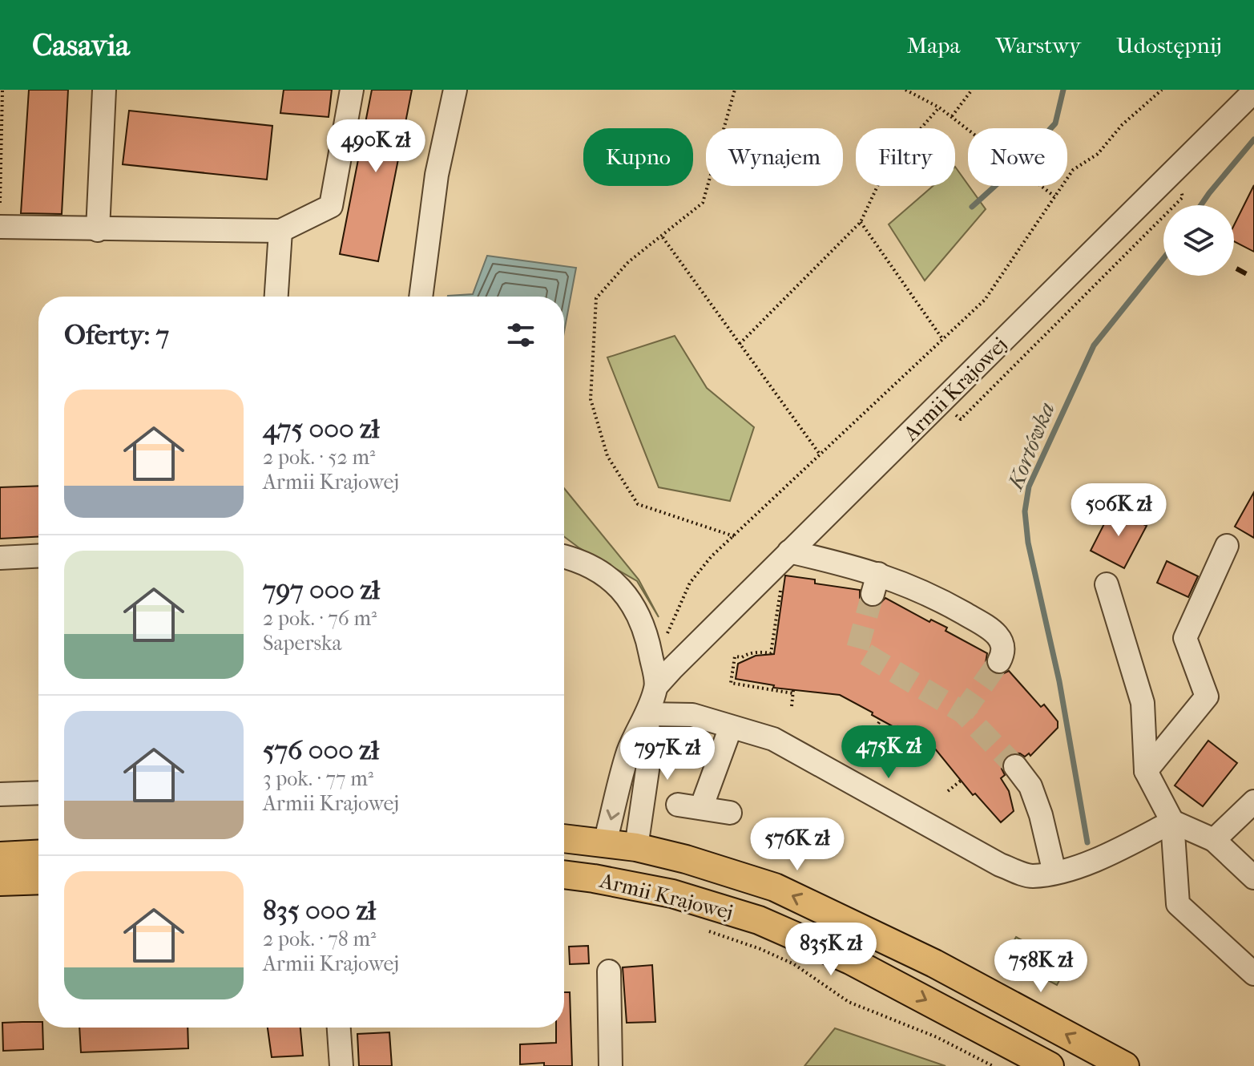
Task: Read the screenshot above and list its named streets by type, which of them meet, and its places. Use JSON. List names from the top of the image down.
{
  "streets": {
    "main road": ["Armii Krajowej"]
  },
  "water": ["Kortówka"],
  "page": {
    "header": "Casavia",
    "nav": ["Mapa", "Warstwy", "Udostępnij"],
    "price": [
      "490K zł",
      "506K zł",
      "475K zł",
      "797K zł",
      "576K zł",
      "835K zł",
      "758K zł"
    ],
    "chip": [
      "Kupno",
      "Wynajem",
      "Filtry",
      "Nowe"
    ],
    "heading": "Oferty: 7",
    "list": [
      {
        "name": "475 000 zł",
        "note": "2 pok. · 52 m² · Armii Krajowej"
      },
      {
        "name": "797 000 zł",
        "note": "2 pok. · 76 m² · Saperska"
      },
      {
        "name": "576 000 zł",
        "note": "3 pok. · 77 m² · Armii Krajowej"
      },
      {
        "name": "835 000 zł",
        "note": "2 pok. · 78 m² · Armii Krajowej"
      }
    ]
  }
}
